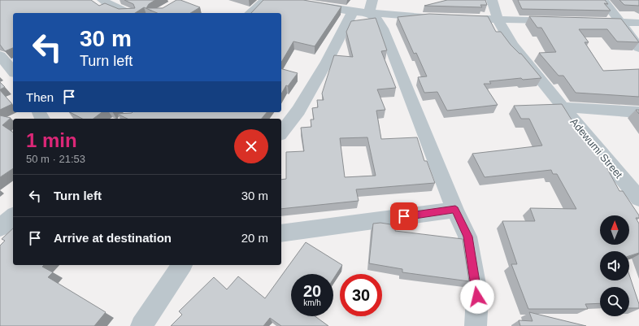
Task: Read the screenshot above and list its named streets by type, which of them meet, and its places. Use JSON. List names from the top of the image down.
{
  "streets": {
    "street": ["Adewumi Street"]
  },
  "north": "top",
  "page": {
    "turn": ["30 m", "Turn left"],
    "then": "Then",
    "heading": ["1 min", "50 m · 21:53"],
    "list": [
      {
        "name": "Turn left",
        "value": "30 m"
      },
      {
        "name": "Arrive at destination",
        "value": "20 m"
      }
    ],
    "speed": "20 km/h",
    "limit": "30"
  }
}
